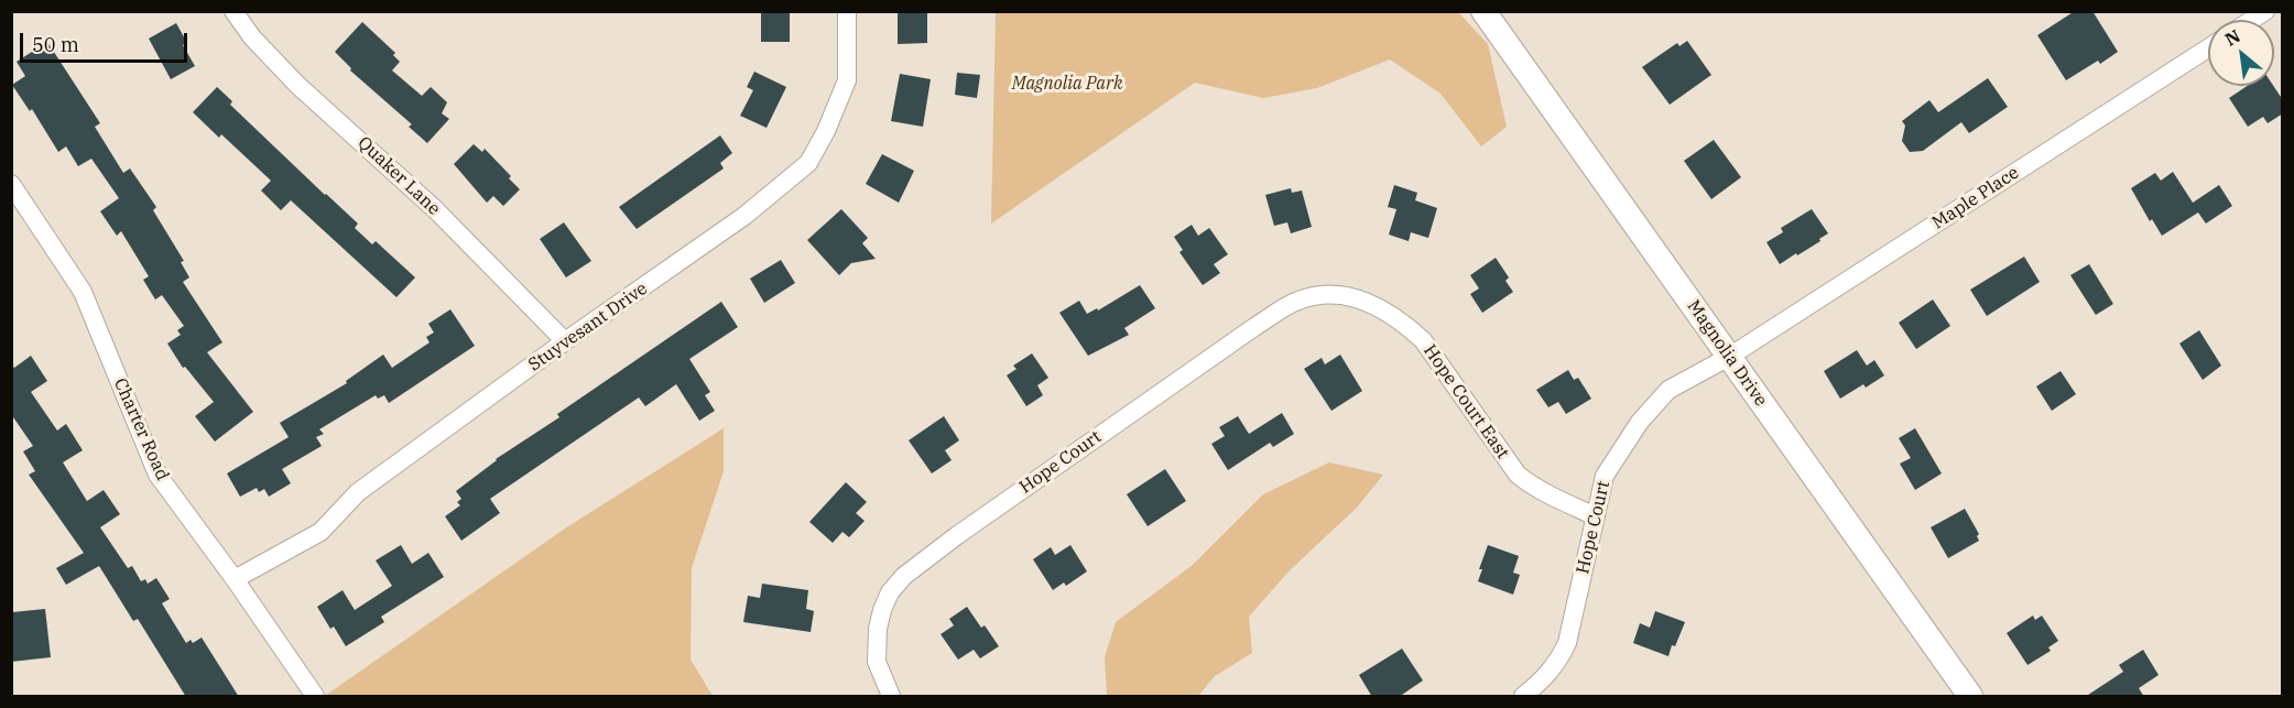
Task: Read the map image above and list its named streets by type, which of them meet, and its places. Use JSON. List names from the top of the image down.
{
  "streets": {
    "street": [
      "Quaker Lane",
      "Maple Place",
      "Stuyvesant Drive",
      "Magnolia Drive",
      "Hope Court East",
      "Charter Road",
      "Hope Court"
    ]
  },
  "crossings": [
    ["Quaker Lane", "Stuyvesant Drive"],
    ["Maple Place", "Magnolia Drive"],
    ["Maple Place", "Hope Court"],
    ["Stuyvesant Drive", "Charter Road"],
    ["Magnolia Drive", "Hope Court"],
    ["Hope Court East", "Hope Court"]
  ],
  "parks": ["Magnolia Park"],
  "scale_bar": "50 m",
  "north": "top left"
}
